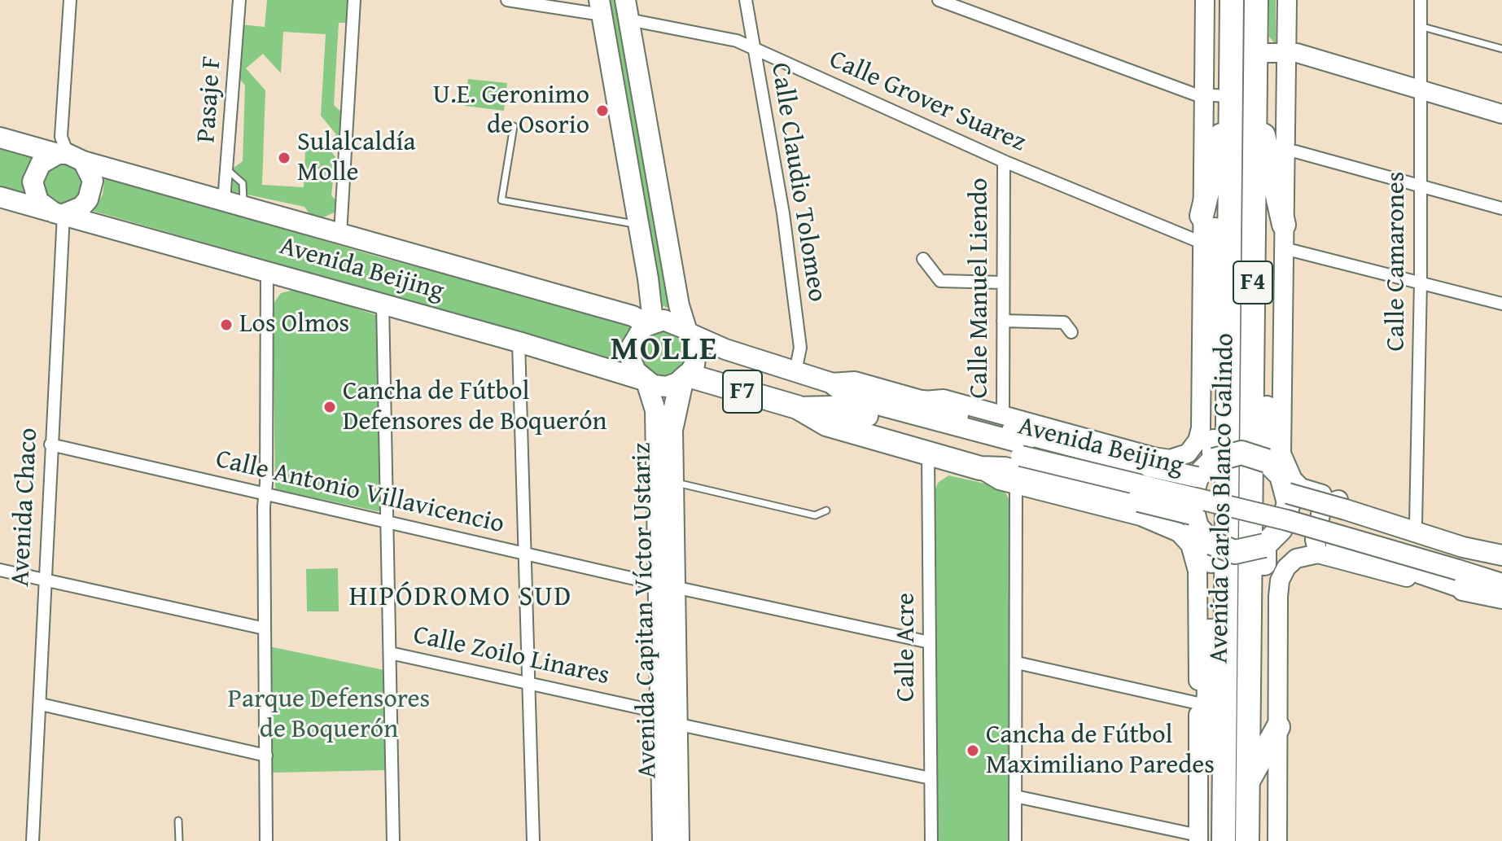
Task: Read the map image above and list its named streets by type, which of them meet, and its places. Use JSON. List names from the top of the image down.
{
  "streets": {
    "highway": [
      "Avenida Beijing",
      "F4",
      "F7",
      "Avenida Carlos Blanco Galindo",
      "Avenida Capitan Víctor Ustariz"
    ],
    "street": [
      "Pasaje F",
      "Calle Grover Suarez",
      "Calle Claudio Tolomeo",
      "Calle Camarones",
      "Calle Manuel Liendo",
      "Calle Antonio Villavicencio",
      "Avenida Chaco",
      "Calle Acre",
      "Calle Zoilo Linares"
    ]
  },
  "crossings": [
    ["Pasaje F", "Avenida Beijing"],
    ["Calle Grover Suarez", "Calle Claudio Tolomeo"],
    ["Calle Grover Suarez", "Calle Manuel Liendo"],
    ["Calle Grover Suarez", "Avenida Carlos Blanco Galindo"],
    ["Calle Claudio Tolomeo", "Avenida Beijing"],
    ["Avenida Beijing", "Calle Manuel Liendo"],
    ["Avenida Beijing", "Avenida Carlos Blanco Galindo"],
    ["Avenida Beijing", "Avenida Chaco"],
    ["Avenida Beijing", "Avenida Capitan Víctor Ustariz"],
    ["Avenida Beijing", "Calle Acre"],
    ["Calle Antonio Villavicencio", "Avenida Chaco"],
    ["Calle Antonio Villavicencio", "Avenida Capitan Víctor Ustariz"],
    ["Calle Antonio Villavicencio", "Calle Acre"],
    ["Avenida Capitan Víctor Ustariz", "Calle Zoilo Linares"],
    ["Calle Acre", "Calle Zoilo Linares"]
  ],
  "districts": ["MOLLE", "HIPÓDROMO SUD"],
  "parks": ["Parque Defensores de Boquerón"],
  "places": [
    "U.E. Geronimo de Osorio",
    "Sulalcaldía Molle",
    "Los Olmos",
    "Cancha de Fútbol Defensores de Boquerón",
    "Cancha de Fútbol Maximiliano Paredes"
  ]
}
